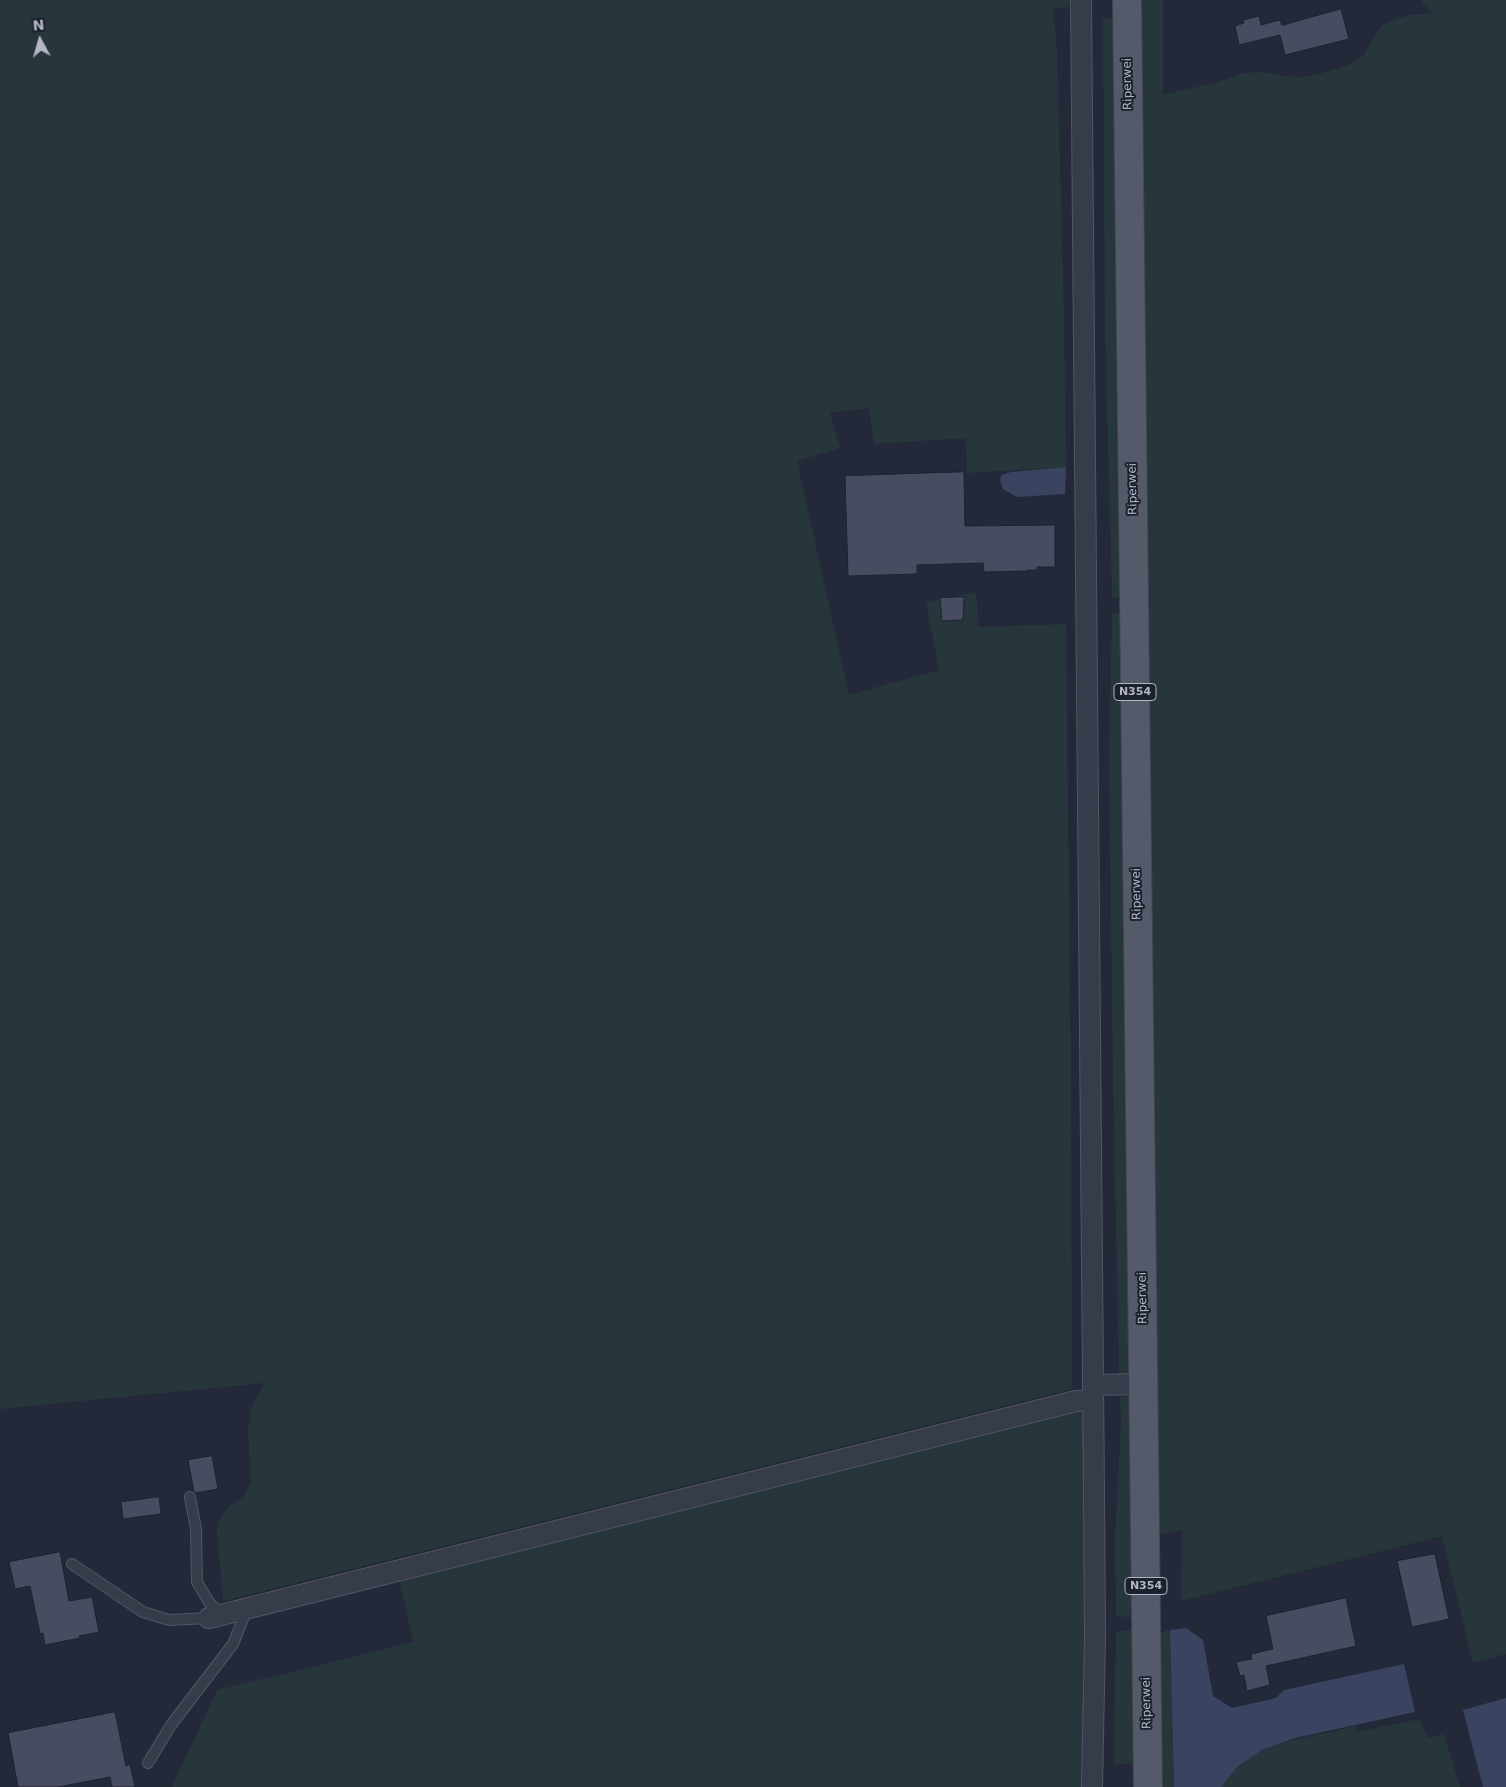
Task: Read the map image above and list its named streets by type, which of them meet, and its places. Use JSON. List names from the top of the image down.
{
  "streets": {
    "main road": ["Riperwei", "N354"]
  },
  "north": "top"
}
